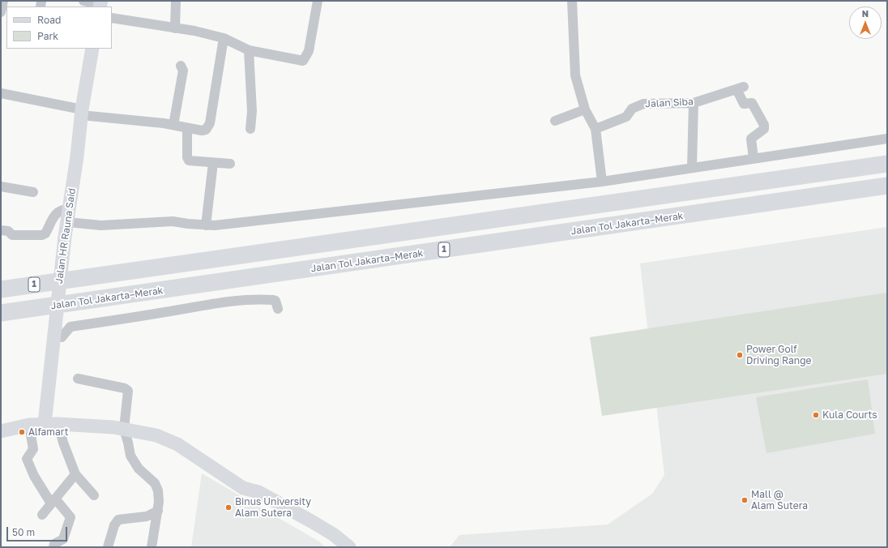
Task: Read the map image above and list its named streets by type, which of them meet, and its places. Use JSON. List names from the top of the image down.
{
  "streets": {
    "highway": ["Jalan Tol Jakarta–Merak", "1"],
    "main road": ["Jalan HR Rauna Said"],
    "street": ["Jalan Siba"]
  },
  "places": [
    "Power Golf Driving Range",
    "Kula Courts",
    "Alfamart",
    "Mall @ Alam Sutera",
    "Binus University Alam Sutera"
  ],
  "legend": ["Road", "Park"],
  "scale_bar": "50 m",
  "north": "top"
}
